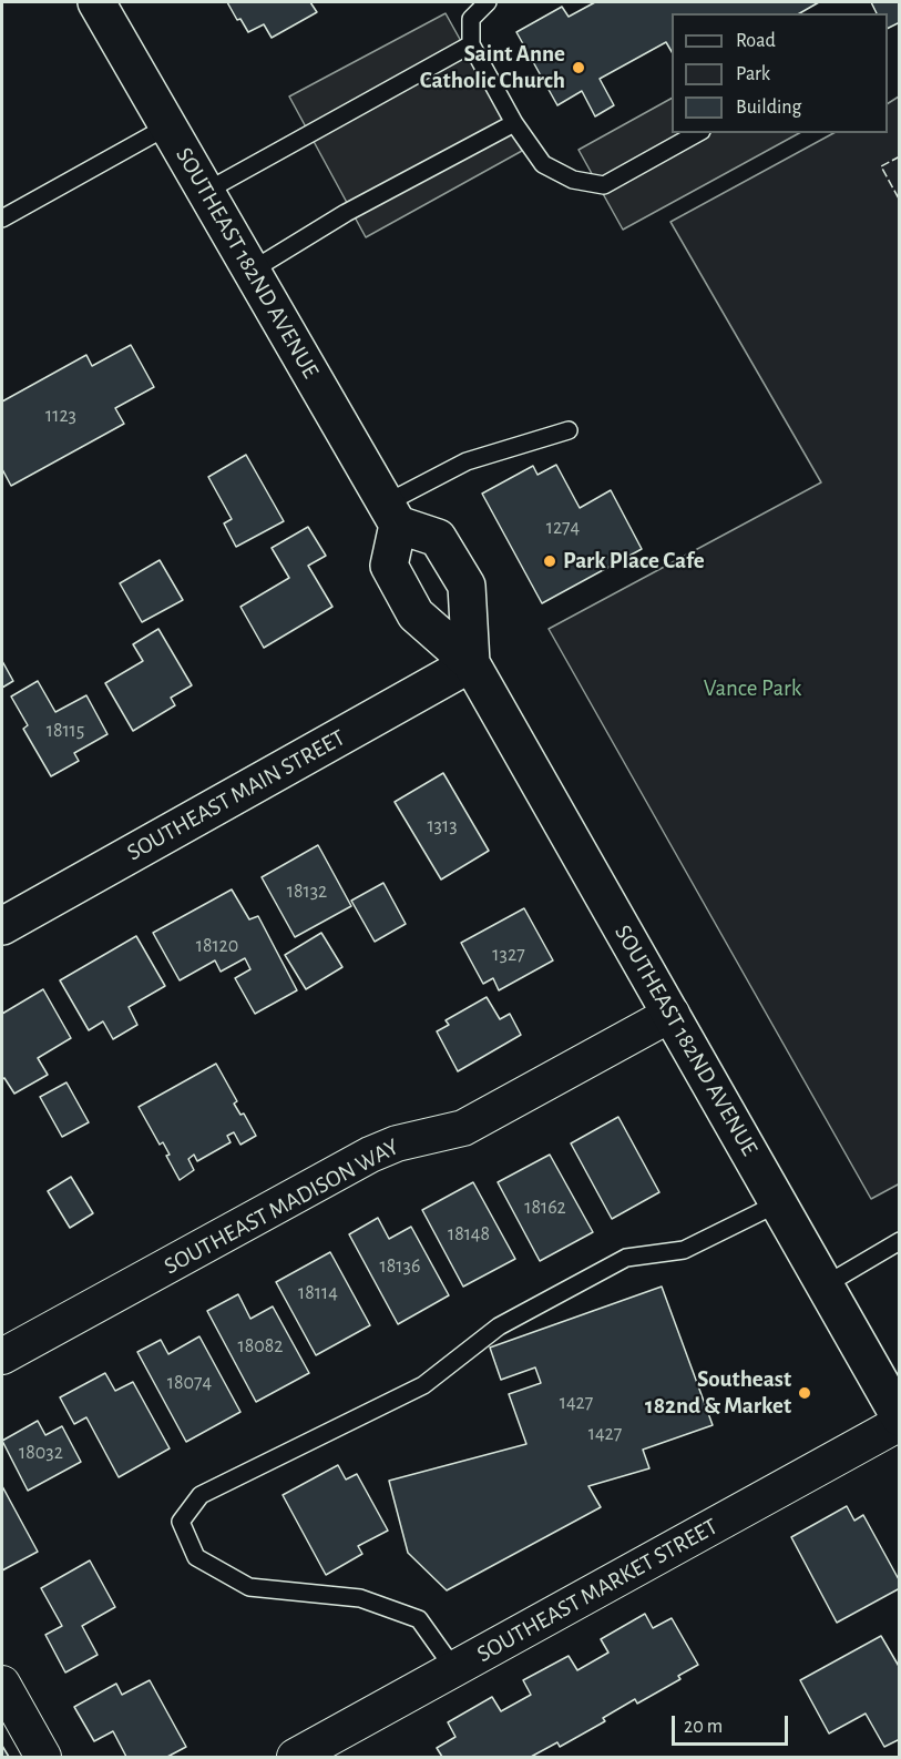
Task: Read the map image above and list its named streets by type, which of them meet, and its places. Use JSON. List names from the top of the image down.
{
  "streets": {
    "main road": ["SOUTHEAST 182ND AVENUE", "SOUTHEAST MAIN STREET"],
    "street": ["SOUTHEAST MADISON WAY", "SOUTHEAST MARKET STREET"]
  },
  "crossings": [
    ["SOUTHEAST 182ND AVENUE", "SOUTHEAST MAIN STREET"],
    ["SOUTHEAST 182ND AVENUE", "SOUTHEAST MADISON WAY"],
    ["SOUTHEAST 182ND AVENUE", "SOUTHEAST MARKET STREET"]
  ],
  "parks": ["Vance Park"],
  "places": ["Saint Anne Catholic Church", "Park Place Cafe", "Southeast 182nd & Market"],
  "house_numbers": [
    "1123",
    "1274",
    "18115",
    "1313",
    "18132",
    "18120",
    "1327",
    "18162",
    "18148",
    "18136",
    "18114",
    "18082",
    "18074",
    "1427",
    "1427",
    "18032"
  ],
  "legend": ["Road", "Park", "Building"],
  "scale_bar": "20 m"
}
